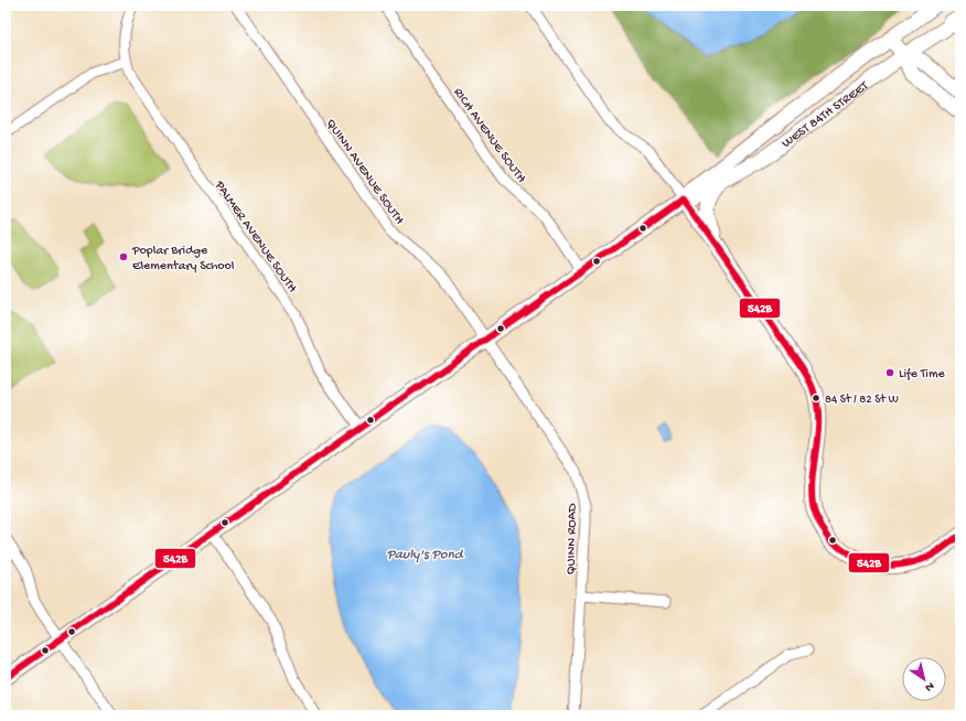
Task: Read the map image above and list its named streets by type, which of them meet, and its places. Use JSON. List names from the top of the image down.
{
  "streets": {
    "street": [
      "WEST 84TH STREET",
      "RICH AVENUE SOUTH",
      "QUINN AVENUE SOUTH",
      "PALMER AVENUE SOUTH",
      "QUINN ROAD"
    ]
  },
  "crossings": [
    ["WEST 84TH STREET", "RICH AVENUE SOUTH"],
    ["WEST 84TH STREET", "QUINN AVENUE SOUTH"],
    ["WEST 84TH STREET", "PALMER AVENUE SOUTH"],
    ["WEST 84TH STREET", "QUINN ROAD"],
    ["QUINN AVENUE SOUTH", "QUINN ROAD"]
  ],
  "water": ["Pauly's Pond"],
  "places": ["Poplar Bridge Elementary School", "Life Time", "84 St / 82 St W"],
  "lines": ["transit line 542B"],
  "north": "bottom right"
}
